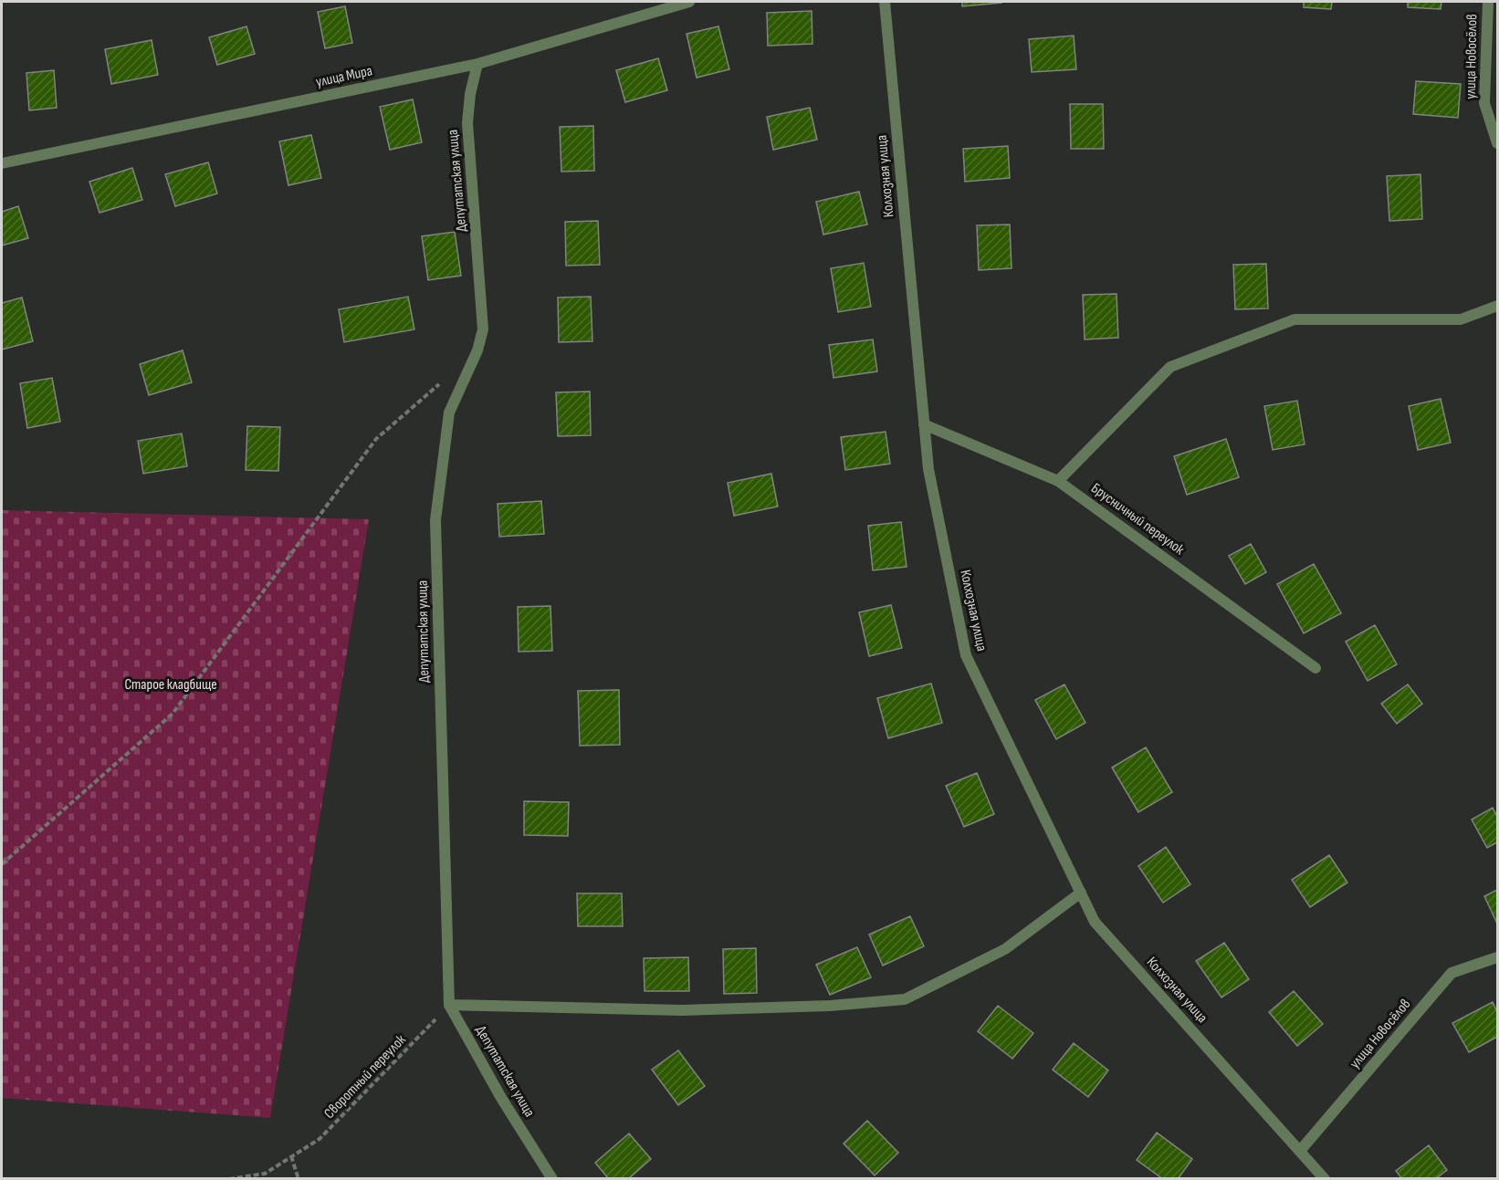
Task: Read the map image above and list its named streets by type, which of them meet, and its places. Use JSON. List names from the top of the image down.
{
  "streets": {
    "street": [
      "улица Новосёлов",
      "улица Мира",
      "Колхозная улица",
      "Депутатская улица",
      "Брусничный переулок"
    ],
    "path": ["Своротный переулок"]
  },
  "crossings": [
    ["улица Новосёлов", "Колхозная улица"],
    ["улица Мира", "Депутатская улица"],
    ["Колхозная улица", "Брусничный переулок"],
    ["Депутатская улица", "Своротный переулок"]
  ],
  "parks": ["Старое кладбище"]
}
